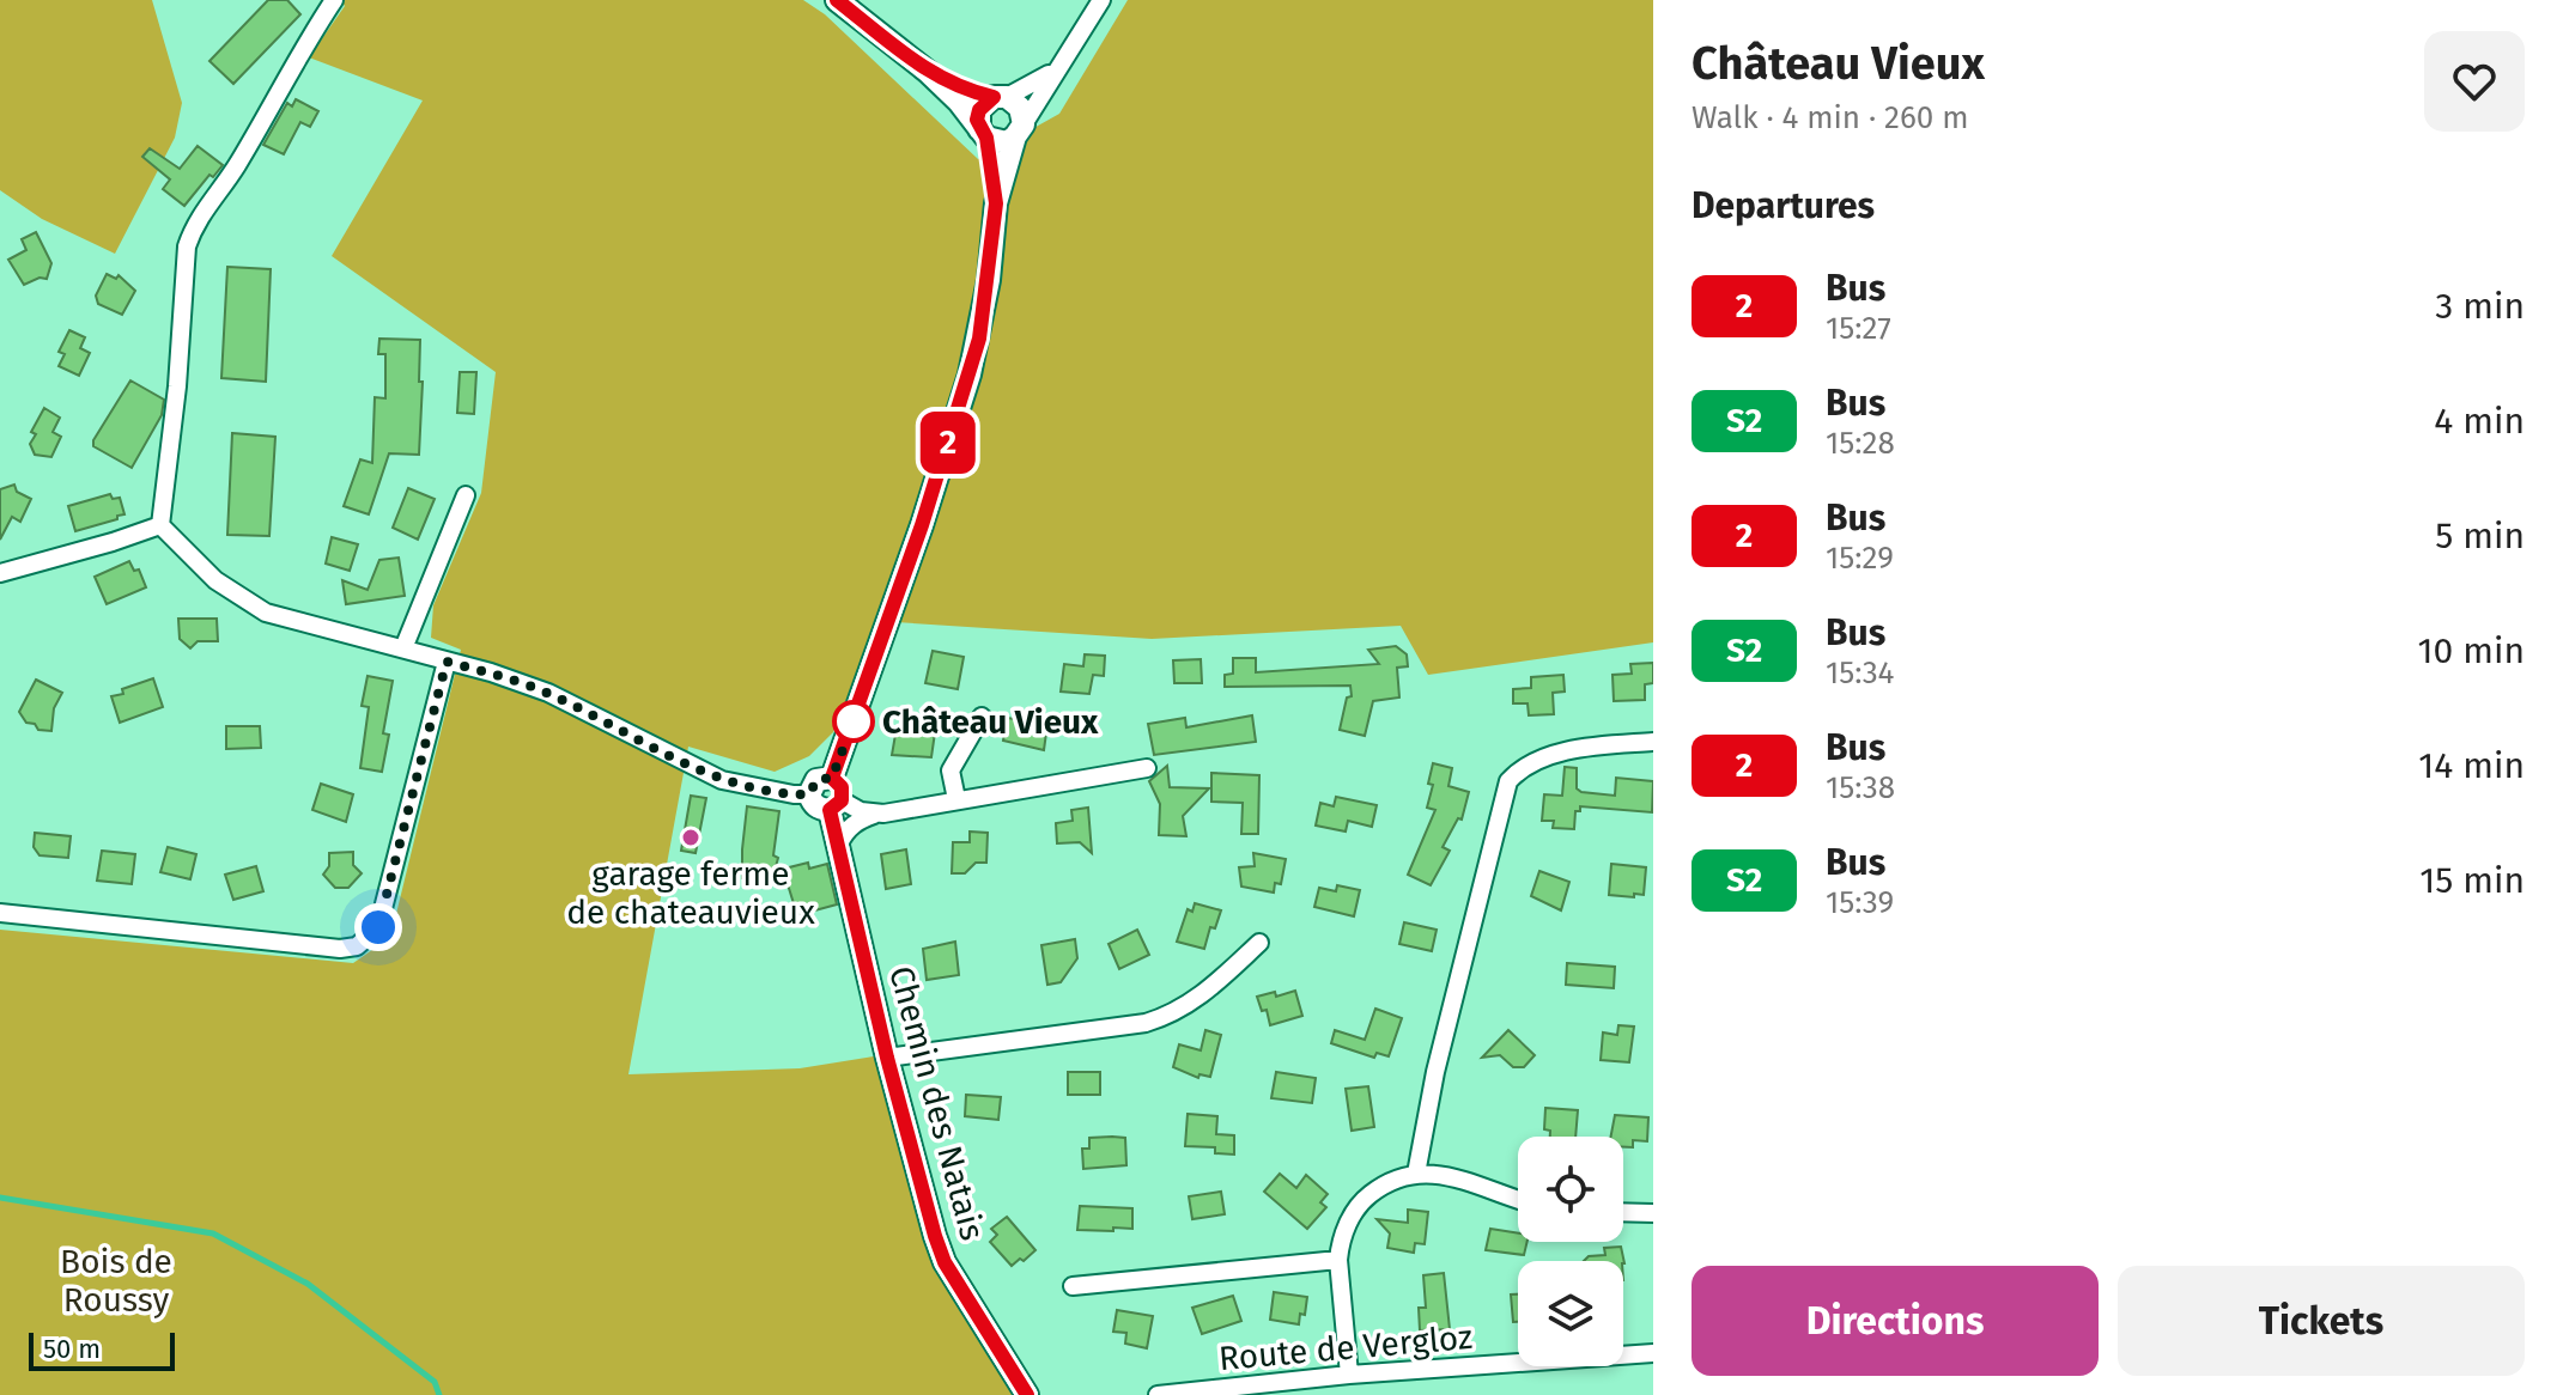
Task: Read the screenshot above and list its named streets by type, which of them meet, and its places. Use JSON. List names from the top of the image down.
{
  "streets": {
    "street": ["Chemin des Natais", "Route de Vergloz"]
  },
  "parks": ["Bois de Roussy"],
  "places": ["Château Vieux", "garage ferme de chateauvieux"],
  "lines": ["bus line 2"],
  "scale_bar": "50 m",
  "page": {
    "on_map": "2",
    "heading": [
      ["Château Vieux", "Walk · 4 min · 260 m"],
      "Departures"
    ],
    "list": [
      {
        "mark": "2",
        "name": "Bus",
        "note": "15:27",
        "value": "3 min"
      },
      {
        "mark": "S2",
        "name": "Bus",
        "note": "15:28",
        "value": "4 min"
      },
      {
        "mark": "2",
        "name": "Bus",
        "note": "15:29",
        "value": "5 min"
      },
      {
        "mark": "S2",
        "name": "Bus",
        "note": "15:34",
        "value": "10 min"
      },
      {
        "mark": "2",
        "name": "Bus",
        "note": "15:38",
        "value": "14 min"
      },
      {
        "mark": "S2",
        "name": "Bus",
        "note": "15:39",
        "value": "15 min"
      }
    ],
    "buttons": ["Directions", "Tickets"],
    "scale": "50 m"
  }
}
